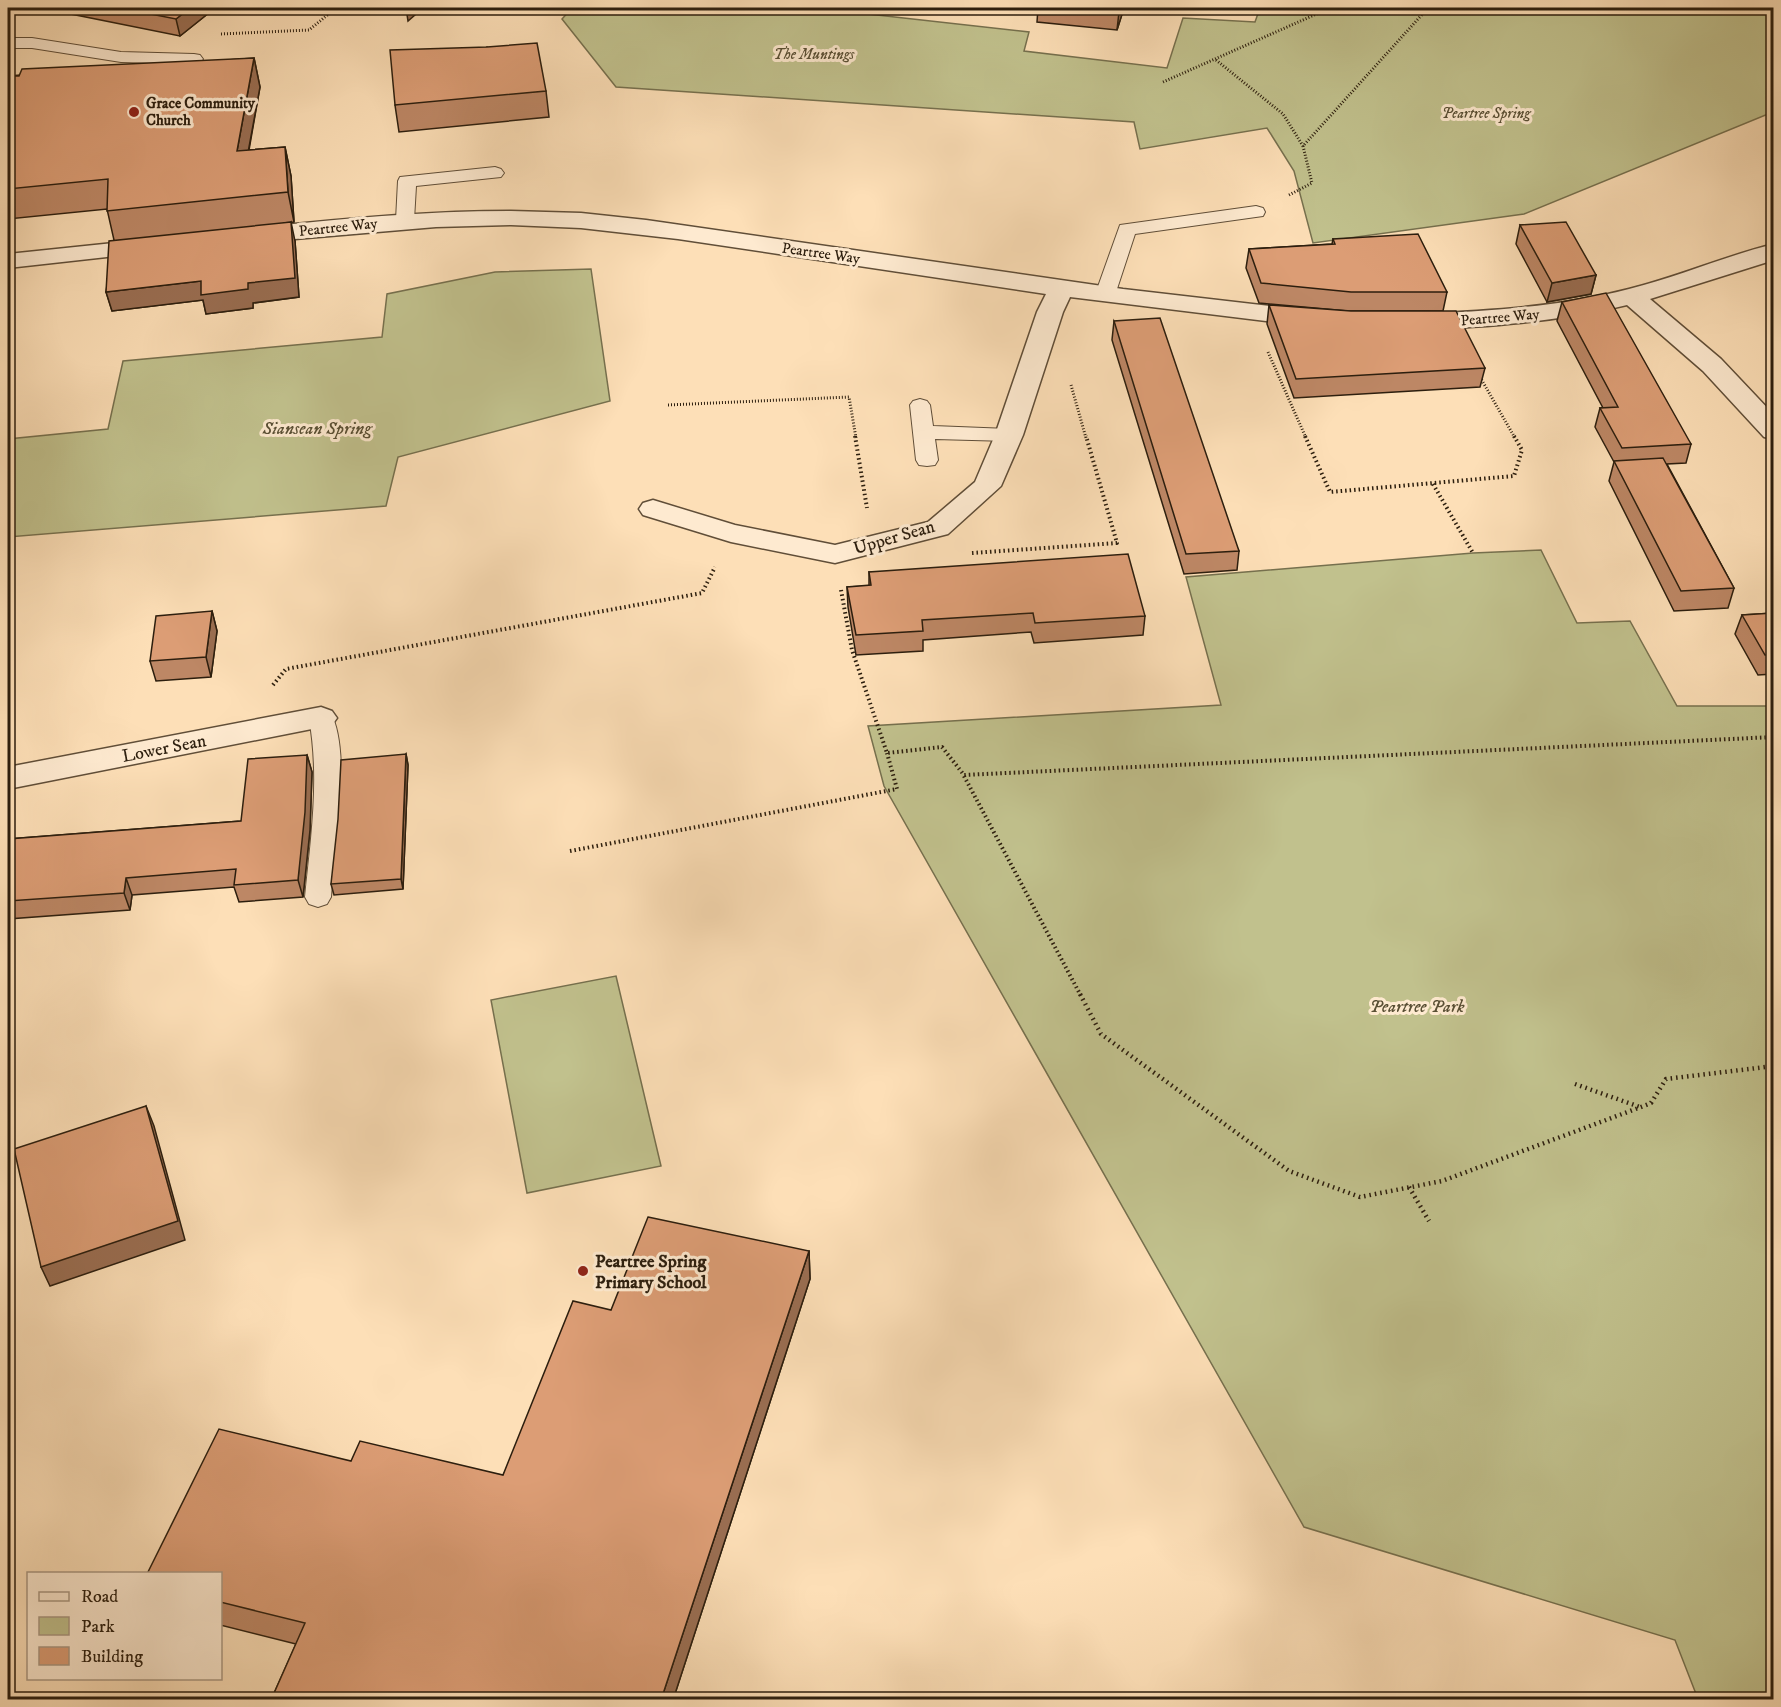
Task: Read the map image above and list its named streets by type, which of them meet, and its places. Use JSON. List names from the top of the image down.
{
  "streets": {
    "street": ["Peartree Way", "Upper Sean", "Lower Sean"]
  },
  "crossings": [
    ["Peartree Way", "Upper Sean"]
  ],
  "parks": [
    "The Muntings",
    "Peartree Spring",
    "Siansean Spring",
    "Peartree Park"
  ],
  "places": ["Grace Community Church", "Peartree Spring Primary School"],
  "legend": ["Road", "Park", "Building"]
}
